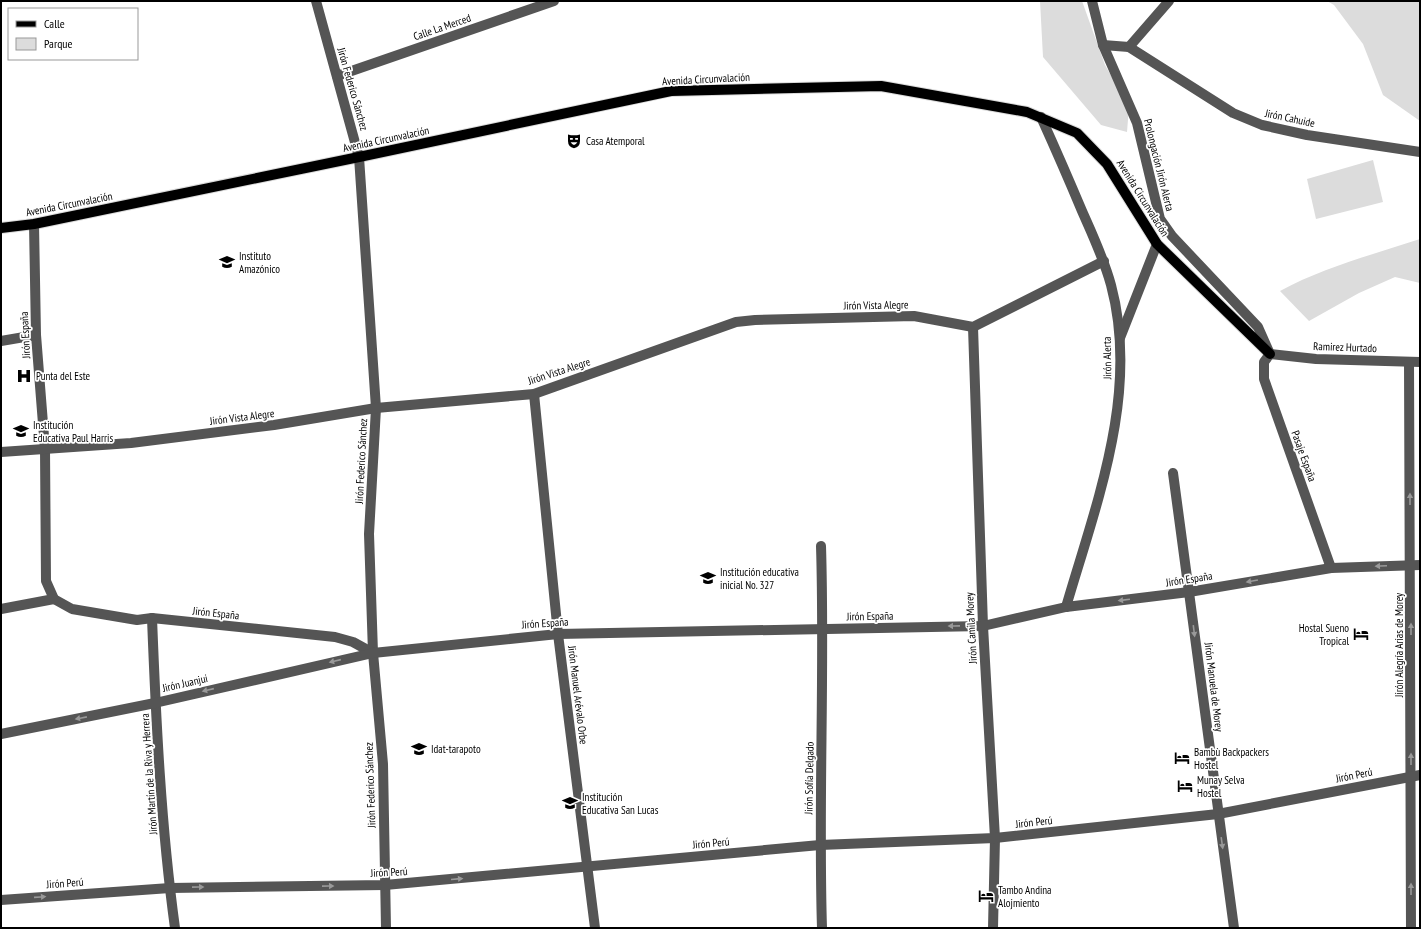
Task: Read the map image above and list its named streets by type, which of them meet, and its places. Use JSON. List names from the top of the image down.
{
  "streets": {
    "main road": ["Avenida Circunvalación"],
    "street": [
      "Calle La Merced",
      "Jirón Federico Sánchez",
      "Jirón Cahuide",
      "Prolongación Jirón Alerta",
      "Jirón Vista Alegre",
      "Jirón España",
      "Ramirez Hurtado",
      "Jirón Alerta",
      "Pasaje España",
      "Jirón Camila Morey",
      "Jirón Alegría Arias de Morey",
      "Jirón Juanjui",
      "Jirón Manuela de Morey",
      "Jirón Manuel Arévalo Orbe",
      "Jirón Martín de la Riva y Herrera",
      "Jirón Perú",
      "Jirón Sofía Delgado"
    ]
  },
  "crossings": [
    ["Calle La Merced", "Jirón Federico Sánchez"],
    ["Avenida Circunvalación", "Jirón Federico Sánchez"],
    ["Avenida Circunvalación", "Prolongación Jirón Alerta"],
    ["Avenida Circunvalación", "Jirón España"],
    ["Avenida Circunvalación", "Ramirez Hurtado"],
    ["Avenida Circunvalación", "Jirón Alerta"],
    ["Avenida Circunvalación", "Pasaje España"],
    ["Jirón Federico Sánchez", "Jirón Vista Alegre"],
    ["Jirón Federico Sánchez", "Jirón España"],
    ["Jirón Federico Sánchez", "Jirón Juanjui"],
    ["Jirón Federico Sánchez", "Jirón Perú"],
    ["Jirón Cahuide", "Prolongación Jirón Alerta"],
    ["Prolongación Jirón Alerta", "Ramirez Hurtado"],
    ["Prolongación Jirón Alerta", "Pasaje España"],
    ["Jirón Vista Alegre", "Jirón España"],
    ["Jirón Vista Alegre", "Jirón Camila Morey"],
    ["Jirón Vista Alegre", "Jirón Manuel Arévalo Orbe"],
    ["Jirón España", "Jirón Alerta"],
    ["Jirón España", "Pasaje España"],
    ["Jirón España", "Jirón Camila Morey"],
    ["Jirón España", "Jirón Alegría Arias de Morey"],
    ["Jirón España", "Jirón Juanjui"],
    ["Jirón España", "Jirón Manuela de Morey"],
    ["Jirón España", "Jirón Manuel Arévalo Orbe"],
    ["Jirón España", "Jirón Martín de la Riva y Herrera"],
    ["Jirón España", "Jirón Sofía Delgado"],
    ["Ramirez Hurtado", "Pasaje España"],
    ["Ramirez Hurtado", "Jirón Alegría Arias de Morey"],
    ["Jirón Camila Morey", "Jirón Perú"],
    ["Jirón Alegría Arias de Morey", "Jirón Perú"],
    ["Jirón Juanjui", "Jirón Martín de la Riva y Herrera"],
    ["Jirón Manuela de Morey", "Jirón Perú"],
    ["Jirón Manuel Arévalo Orbe", "Jirón Perú"],
    ["Jirón Martín de la Riva y Herrera", "Jirón Perú"],
    ["Jirón Perú", "Jirón Sofía Delgado"]
  ],
  "one_way": [
    "Jirón Alegría Arias de Morey",
    "Jirón Juanjui",
    "Jirón Manuela de Morey",
    "Jirón Perú"
  ],
  "places": {
    "theatre": ["Casa Atemporal"],
    "school or university": [
      "Instituto Amazónico",
      "Institución Educativa Paul Harris",
      "Institución educativa inicial No. 327",
      "Idat-tarapoto",
      "Institución Educativa San Lucas"
    ],
    "hospital": ["Punta del Este"],
    "hotel": [
      "Hostal Sueno Tropical",
      "Bambù Backpackers Hostel",
      "Munay Selva Hostel",
      "Tambo Andina Alojmiento"
    ]
  },
  "legend": ["Calle", "Parque"]
}
